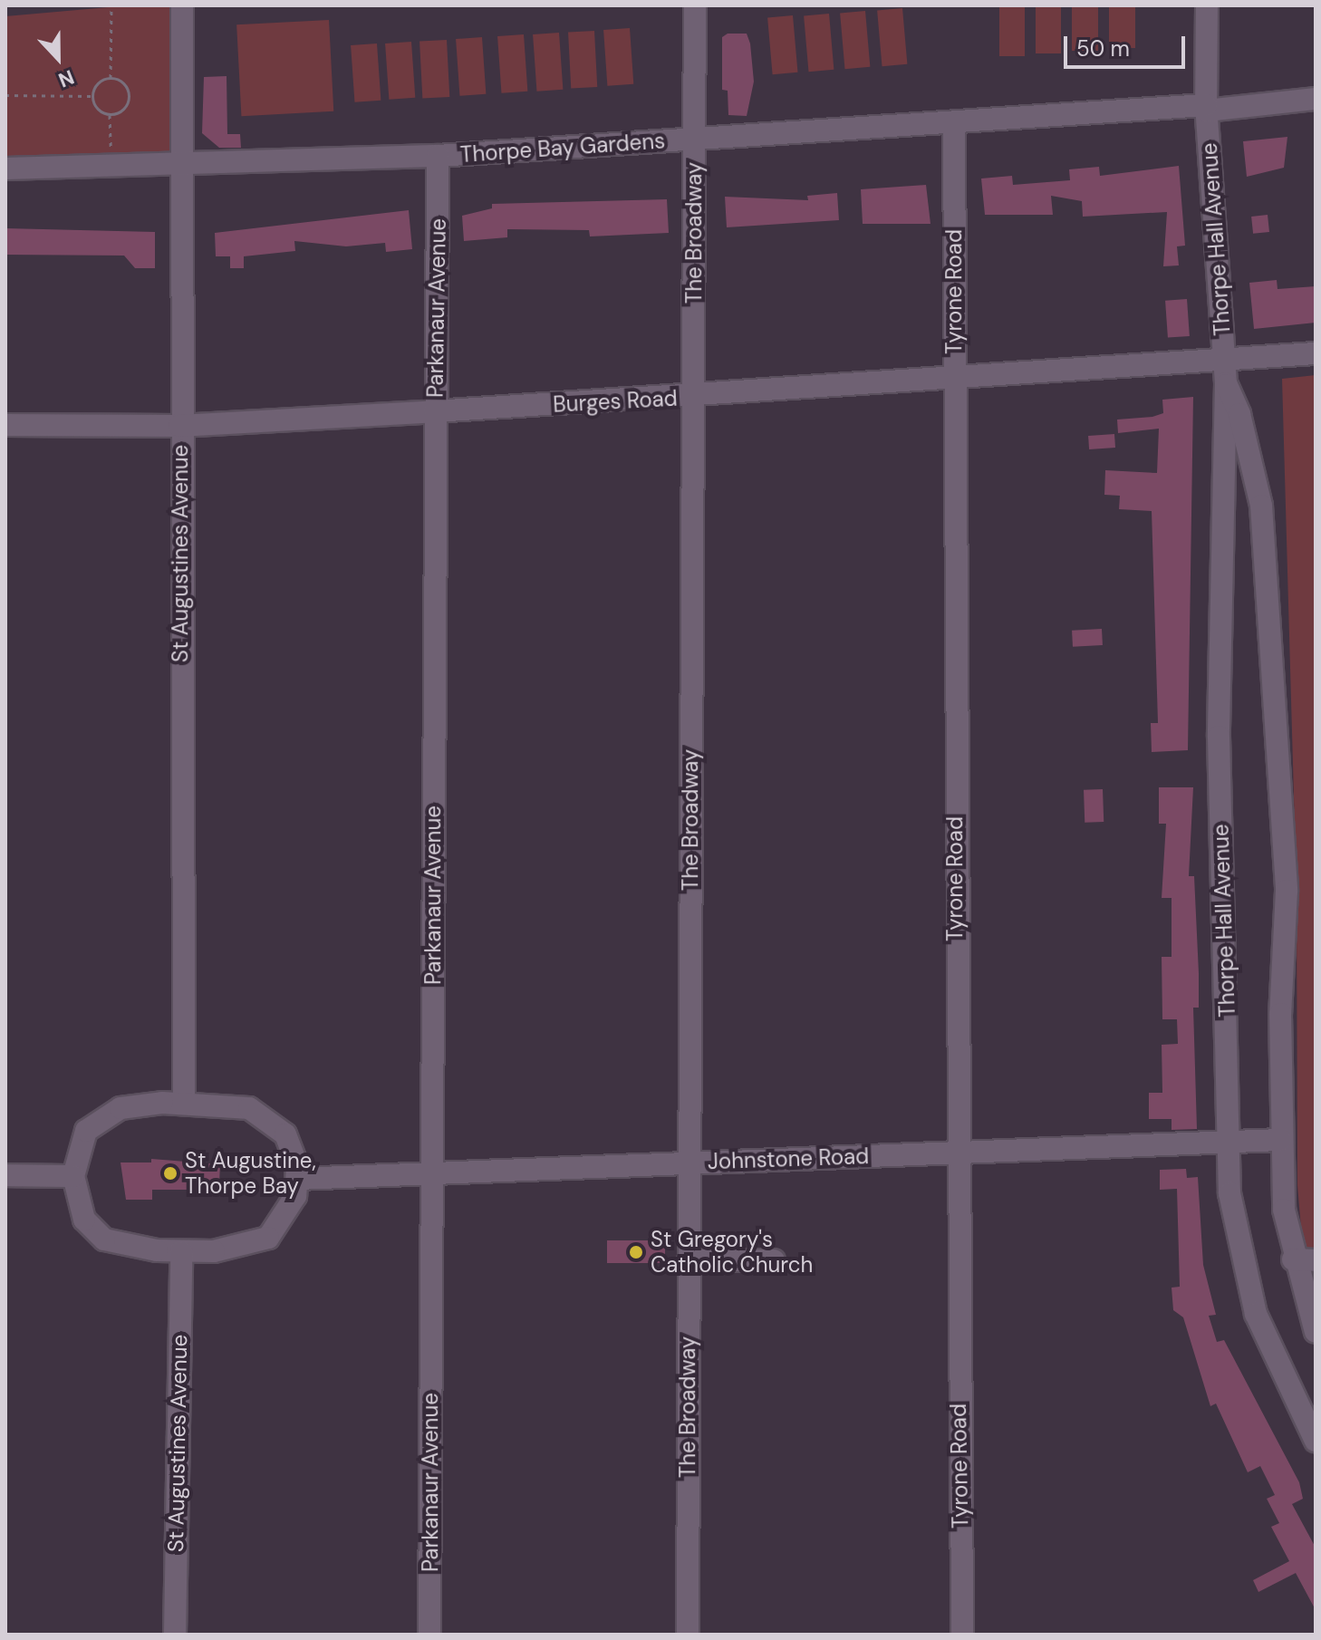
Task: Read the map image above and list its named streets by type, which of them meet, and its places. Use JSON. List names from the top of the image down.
{
  "streets": {
    "street": [
      "Thorpe Bay Gardens",
      "The Broadway",
      "Thorpe Hall Avenue",
      "Tyrone Road",
      "Parkanaur Avenue",
      "Burges Road",
      "St Augustines Avenue",
      "Johnstone Road"
    ]
  },
  "crossings": [
    ["Thorpe Bay Gardens", "The Broadway"],
    ["Thorpe Bay Gardens", "Thorpe Hall Avenue"],
    ["Thorpe Bay Gardens", "Tyrone Road"],
    ["Thorpe Bay Gardens", "Parkanaur Avenue"],
    ["Thorpe Bay Gardens", "St Augustines Avenue"],
    ["The Broadway", "Burges Road"],
    ["The Broadway", "Johnstone Road"],
    ["Thorpe Hall Avenue", "Burges Road"],
    ["Thorpe Hall Avenue", "Johnstone Road"],
    ["Tyrone Road", "Burges Road"],
    ["Tyrone Road", "Johnstone Road"],
    ["Parkanaur Avenue", "Burges Road"],
    ["Parkanaur Avenue", "Johnstone Road"],
    ["Burges Road", "St Augustines Avenue"],
    ["St Augustines Avenue", "Johnstone Road"]
  ],
  "places": ["St Augustine, Thorpe Bay", "St Gregory's Catholic Church"],
  "scale_bar": "50 m",
  "north": "bottom"
}
